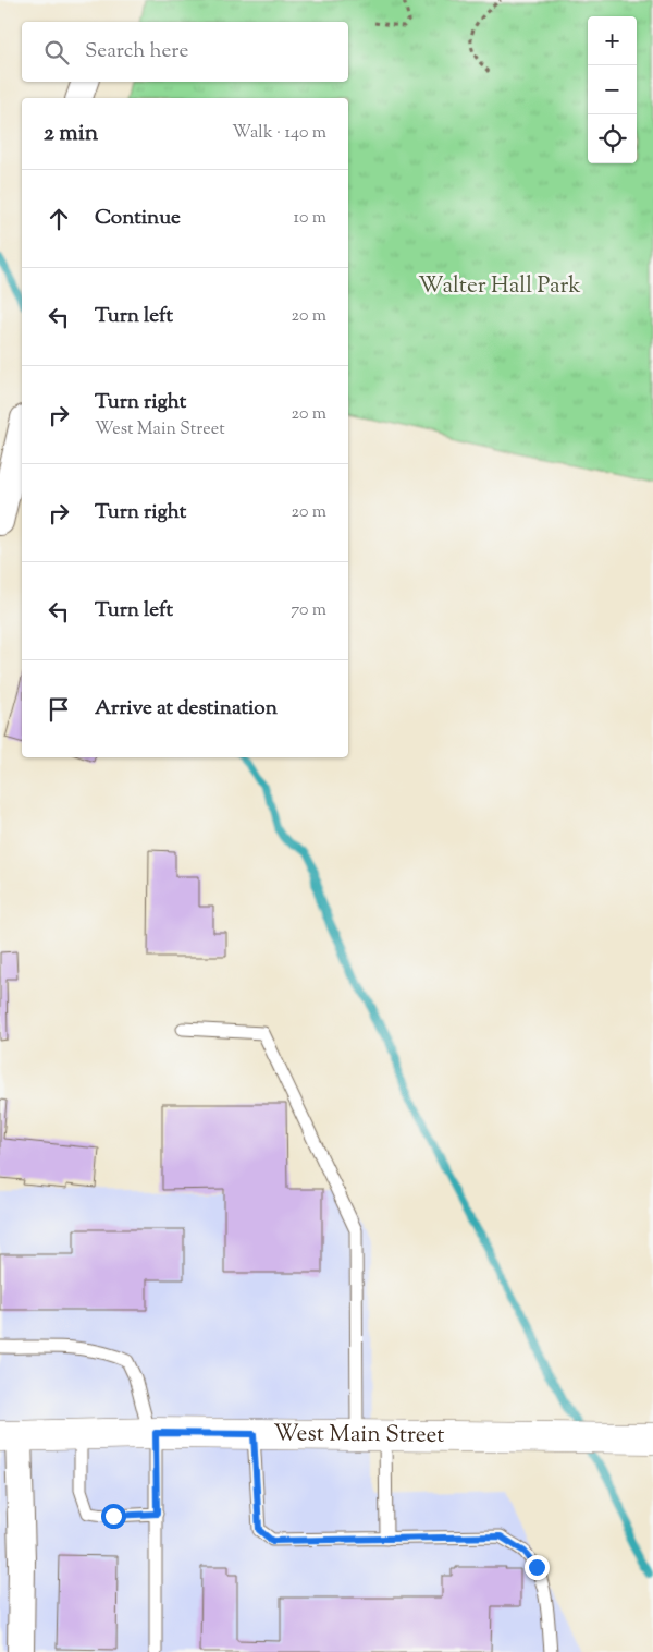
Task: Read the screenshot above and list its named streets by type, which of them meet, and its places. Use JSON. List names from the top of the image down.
{
  "streets": {
    "main road": ["West Main Street"]
  },
  "parks": ["Walter Hall Park"],
  "page": {
    "map_buttons": ["+", "−"],
    "search": "Search here",
    "heading": ["2 min", "Walk · 140 m"],
    "list": [
      ["Continue", "10 m"],
      ["Turn left", "20 m"],
      ["Turn right", "West Main Street", "20 m"],
      ["Turn right", "20 m"],
      ["Turn left", "70 m"],
      "Arrive at destination"
    ]
  }
}
